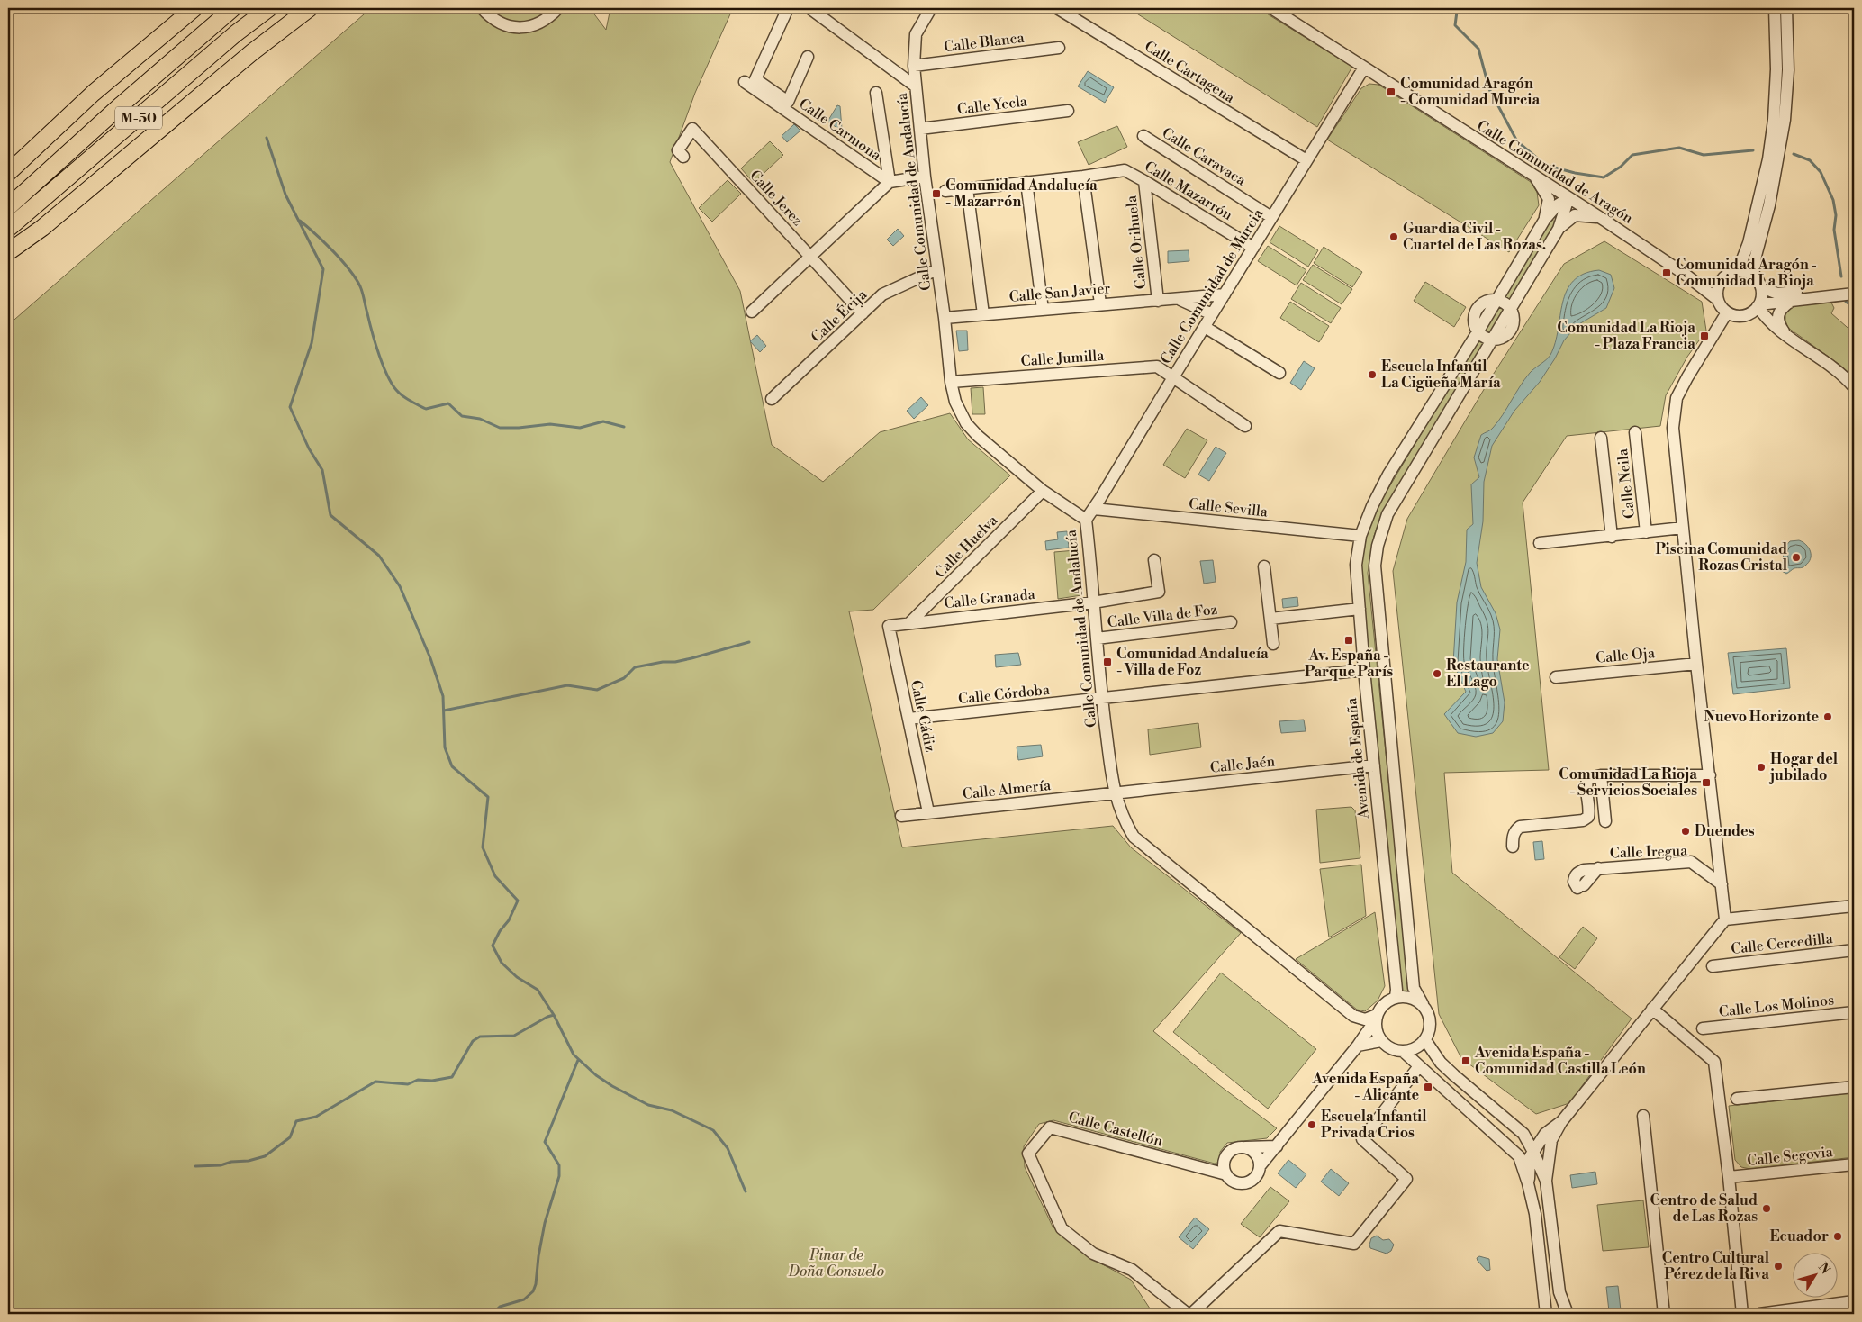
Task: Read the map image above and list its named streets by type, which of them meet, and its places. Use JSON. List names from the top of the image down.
{
  "streets": {
    "highway": ["M-50"],
    "street": [
      "Calle Blanca",
      "Calle Cartagena",
      "Calle Yecla",
      "Calle Carmona",
      "Calle Caravaca",
      "Calle Comunidad de Aragón",
      "Calle Mazarrón",
      "Calle Comunidad de Andalucía",
      "Calle Jerez",
      "Calle Orihuela",
      "Calle Comunidad de Murcia",
      "Calle San Javier",
      "Calle Écija",
      "Calle Jumilla",
      "Calle Neila",
      "Calle Sevilla",
      "Calle Huelva",
      "Calle Granada",
      "Calle Villa de Foz",
      "Calle Oja",
      "Calle Córdoba",
      "Calle Cádiz",
      "Avenida de España",
      "Calle Jaén",
      "Calle Almería",
      "Calle Iregua",
      "Calle Cercedilla",
      "Calle Los Molinos",
      "Calle Castellón",
      "Calle Segovia"
    ]
  },
  "crossings": [
    ["Calle Blanca", "Calle Comunidad de Andalucía"],
    ["Calle Cartagena", "Calle Comunidad de Murcia"],
    ["Calle Yecla", "Calle Comunidad de Andalucía"],
    ["Calle Caravaca", "Calle Comunidad de Murcia"],
    ["Calle Comunidad de Aragón", "Calle Comunidad de Murcia"],
    ["Calle Comunidad de Aragón", "Avenida de España"],
    ["Calle Mazarrón", "Calle Orihuela"],
    ["Calle Mazarrón", "Calle Comunidad de Murcia"],
    ["Calle Comunidad de Andalucía", "Calle Comunidad de Murcia"],
    ["Calle Comunidad de Andalucía", "Calle San Javier"],
    ["Calle Comunidad de Andalucía", "Calle Écija"],
    ["Calle Comunidad de Andalucía", "Calle Jumilla"],
    ["Calle Comunidad de Andalucía", "Calle Huelva"],
    ["Calle Comunidad de Andalucía", "Calle Granada"],
    ["Calle Comunidad de Andalucía", "Calle Villa de Foz"],
    ["Calle Comunidad de Andalucía", "Calle Córdoba"],
    ["Calle Comunidad de Andalucía", "Calle Jaén"],
    ["Calle Comunidad de Andalucía", "Calle Almería"],
    ["Calle Jerez", "Calle Écija"],
    ["Calle Orihuela", "Calle San Javier"],
    ["Calle Comunidad de Murcia", "Calle San Javier"],
    ["Calle Comunidad de Murcia", "Calle Jumilla"],
    ["Calle Comunidad de Murcia", "Calle Sevilla"],
    ["Calle Sevilla", "Avenida de España"],
    ["Calle Huelva", "Calle Granada"],
    ["Calle Granada", "Calle Cádiz"],
    ["Calle Córdoba", "Calle Cádiz"],
    ["Calle Córdoba", "Avenida de España"],
    ["Calle Cádiz", "Calle Almería"],
    ["Avenida de España", "Calle Jaén"],
    ["Calle Jaén", "Calle Almería"]
  ],
  "parks": ["Pinar de Doña Consuelo"],
  "places": {
    "transit": [
      "Comunidad Aragón - Comunidad Murcia",
      "Comunidad Andalucía - Mazarrón",
      "Comunidad Aragón - Comunidad La Rioja",
      "Comunidad La Rioja - Plaza Francia",
      "Av. España - Parque París",
      "Comunidad Andalucía - Villa de Foz",
      "Comunidad La Rioja - Servicios Sociales",
      "Avenida España - Comunidad Castilla León",
      "Avenida España - Alicante"
    ],
    "other": [
      "Guardia Civil - Cuartel de Las Rozas.",
      "Escuela Infantil La Cigüeña María",
      "Piscina Comunidad Rozas Cristal",
      "Restaurante El Lago",
      "Nuevo Horizonte",
      "Hogar del jubilado",
      "Duendes",
      "Escuela Infantil Privada Crios",
      "Centro de Salud de Las Rozas",
      "Ecuador",
      "Centro Cultural Pérez de la Riva"
    ]
  },
  "north": "top right"
}
